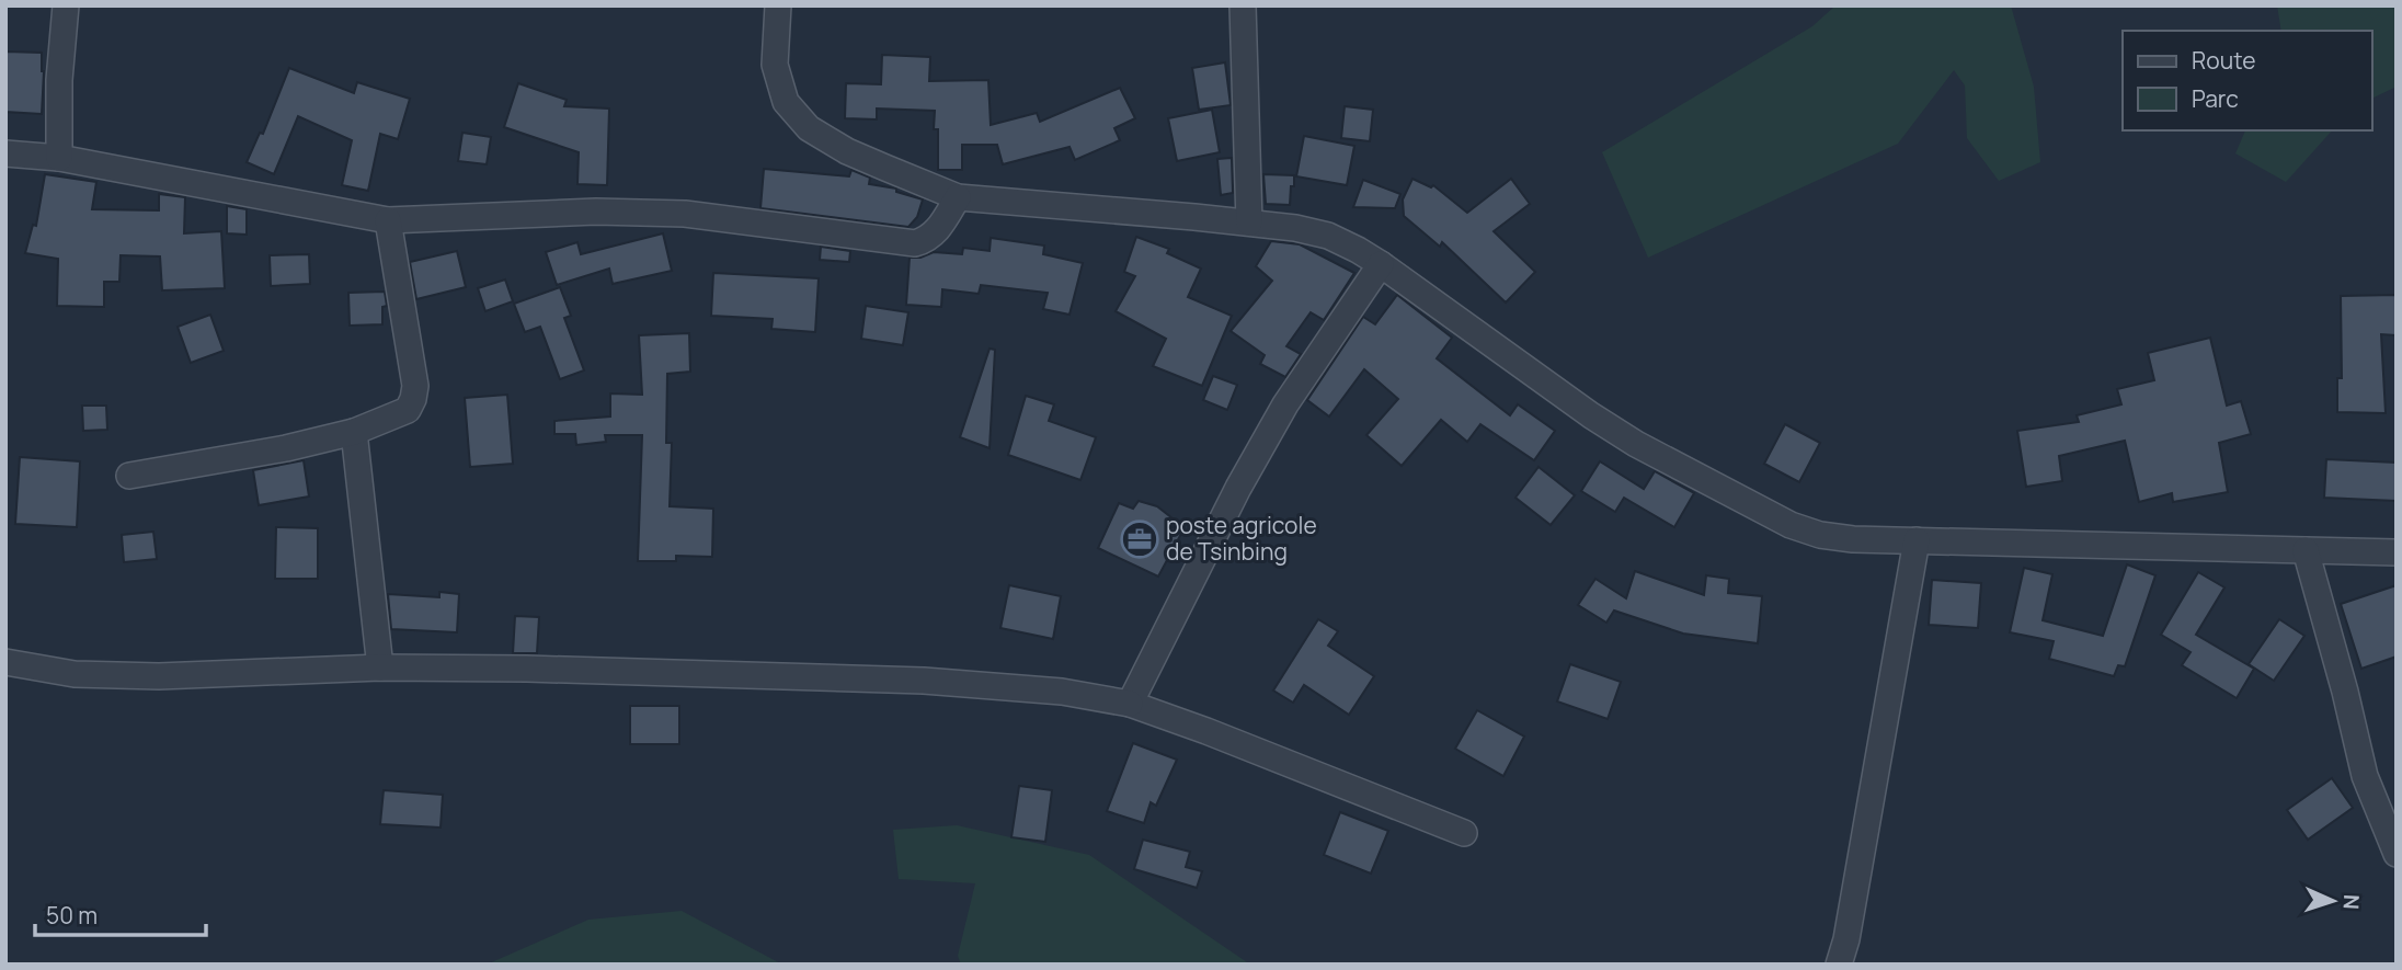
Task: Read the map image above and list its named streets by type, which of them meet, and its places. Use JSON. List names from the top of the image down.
{
  "places": {
    "office": ["poste agricole de Tsinbing"]
  },
  "legend": ["Route", "Parc"],
  "scale_bar": "50 m",
  "north": "right"
}
